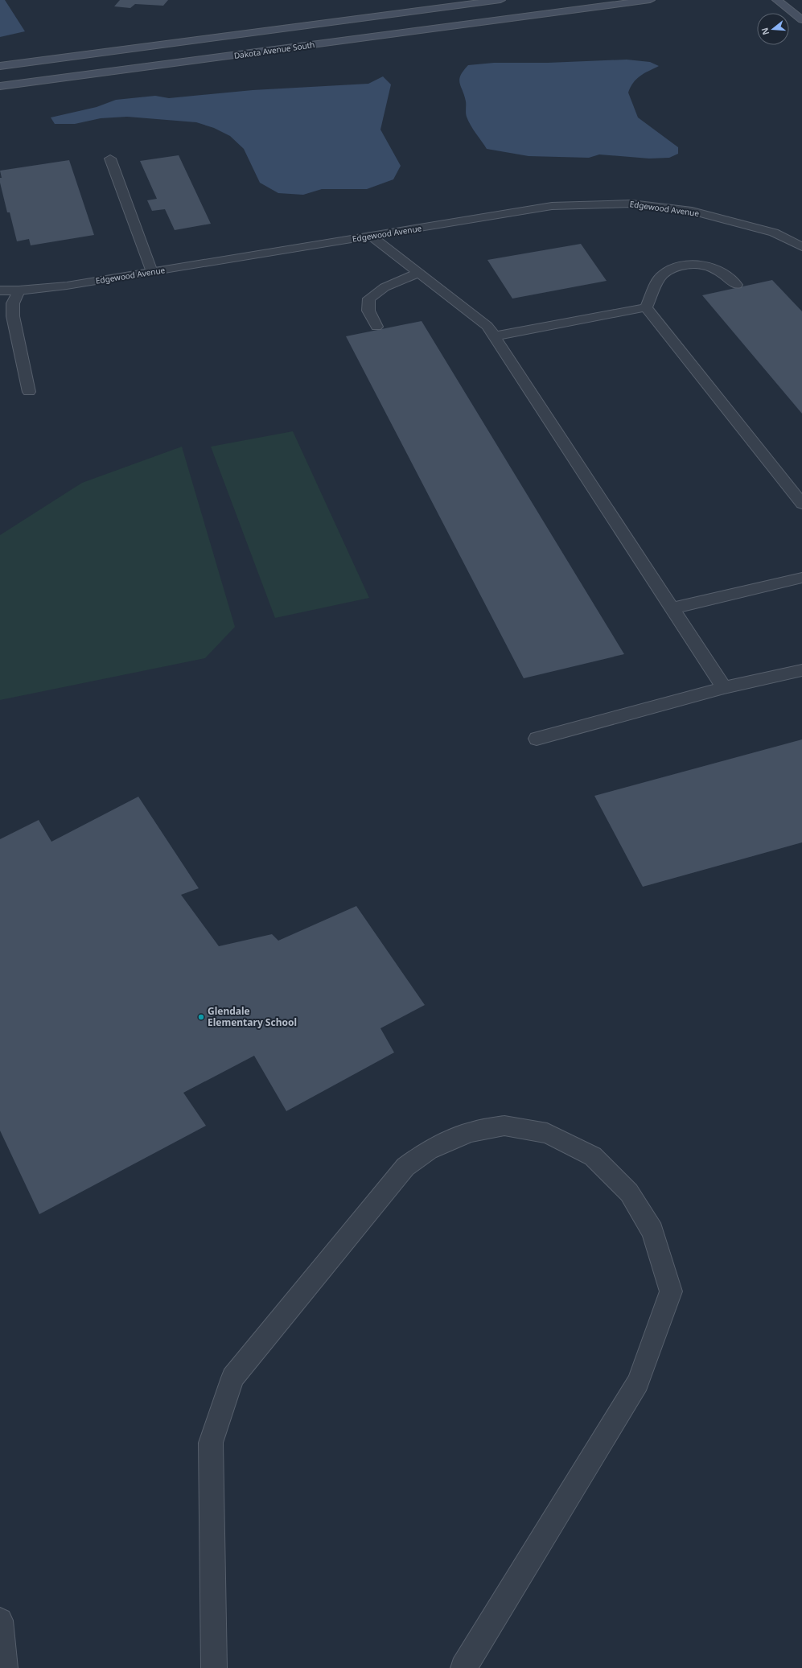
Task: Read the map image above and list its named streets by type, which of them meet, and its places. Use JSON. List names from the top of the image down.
{
  "streets": {
    "main road": ["Dakota Avenue South"],
    "street": ["Edgewood Avenue"]
  },
  "places": ["Glendale Elementary School"],
  "north": "left"
}
